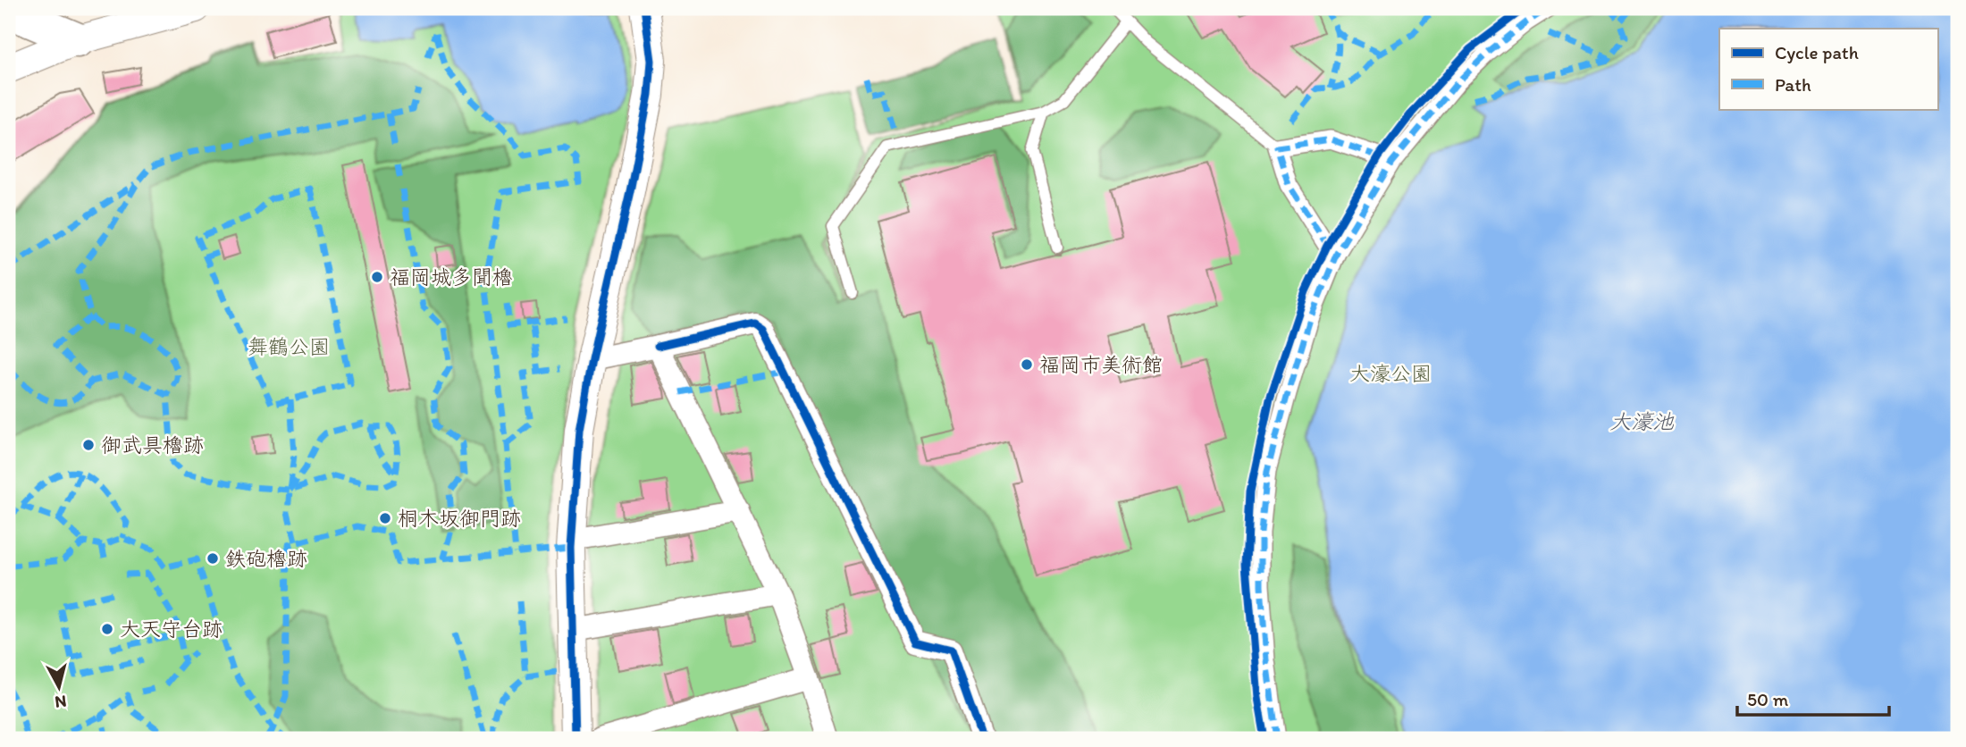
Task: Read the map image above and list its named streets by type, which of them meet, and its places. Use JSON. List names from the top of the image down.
{
  "water": ["大濠池"],
  "parks": ["舞鶴公園", "大濠公園"],
  "places": [
    "福岡城多聞櫓",
    "福岡市美術館",
    "御武具櫓跡",
    "桐木坂御門跡",
    "鉄砲櫓跡",
    "大天守台跡"
  ],
  "legend": ["Cycle path", "Path"],
  "scale_bar": "50 m",
  "north": "bottom"
}
